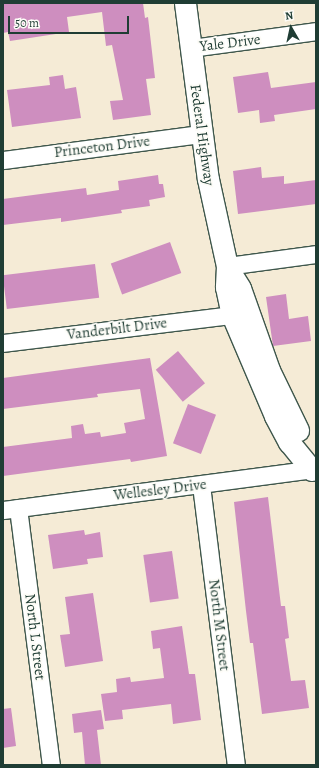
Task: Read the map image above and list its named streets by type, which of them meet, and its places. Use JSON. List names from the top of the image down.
{
  "streets": {
    "main road": ["Federal Highway"],
    "street": [
      "Yale Drive",
      "Princeton Drive",
      "Vanderbilt Drive",
      "Wellesley Drive",
      "North M Street",
      "North L Street"
    ]
  },
  "crossings": [
    ["Yale Drive", "Federal Highway"],
    ["Federal Highway", "Princeton Drive"],
    ["Federal Highway", "Vanderbilt Drive"],
    ["Federal Highway", "Wellesley Drive"],
    ["Wellesley Drive", "North M Street"],
    ["Wellesley Drive", "North L Street"]
  ],
  "scale_bar": "50 m",
  "north": "top"
}
